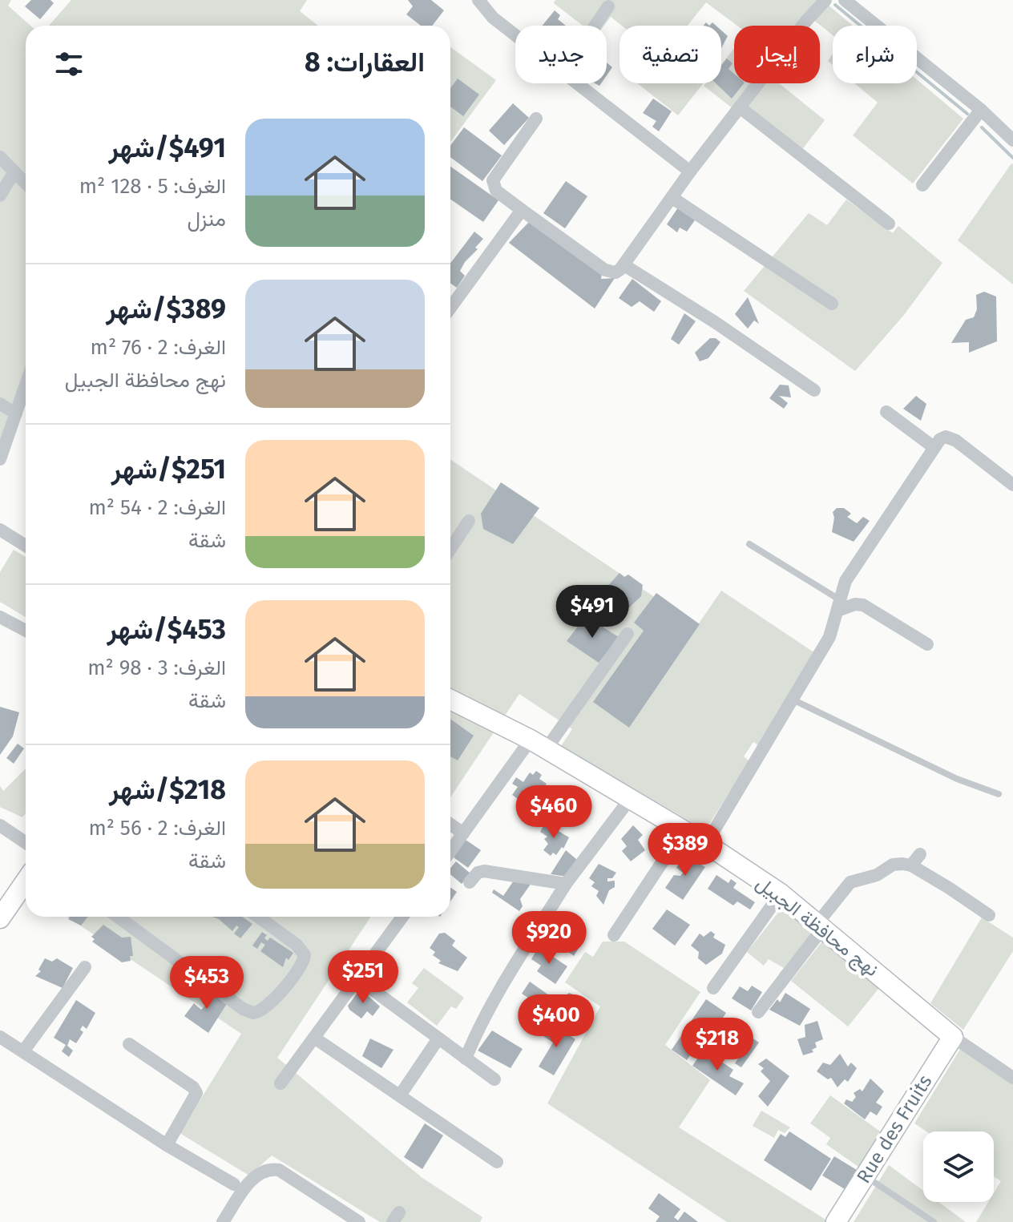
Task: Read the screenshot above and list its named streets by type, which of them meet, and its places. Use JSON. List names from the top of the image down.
{
  "streets": {
    "street": ["نهج محافظة الجبيل", "Rue des Fruits"]
  },
  "crossings": [
    ["نهج محافظة الجبيل", "Rue des Fruits"]
  ],
  "page": {
    "chip": [
      "شراء",
      "إيجار",
      "تصفية",
      "جديد"
    ],
    "heading": "العقارات: 8",
    "list": [
      {
        "name": "$491/شهر",
        "note": "الغرف: 5 · 128 m² · منزل"
      },
      {
        "name": "$389/شهر",
        "note": "الغرف: 2 · 76 m² · نهج محافظة الجبيل"
      },
      {
        "name": "$251/شهر",
        "note": "الغرف: 2 · 54 m² · شقة"
      },
      {
        "name": "$453/شهر",
        "note": "الغرف: 3 · 98 m² · شقة"
      },
      {
        "name": "$218/شهر",
        "note": "الغرف: 2 · 56 m² · شقة"
      }
    ],
    "price": [
      "$491",
      "$460",
      "$389",
      "$920",
      "$251",
      "$453",
      "$400",
      "$218"
    ]
  }
}
